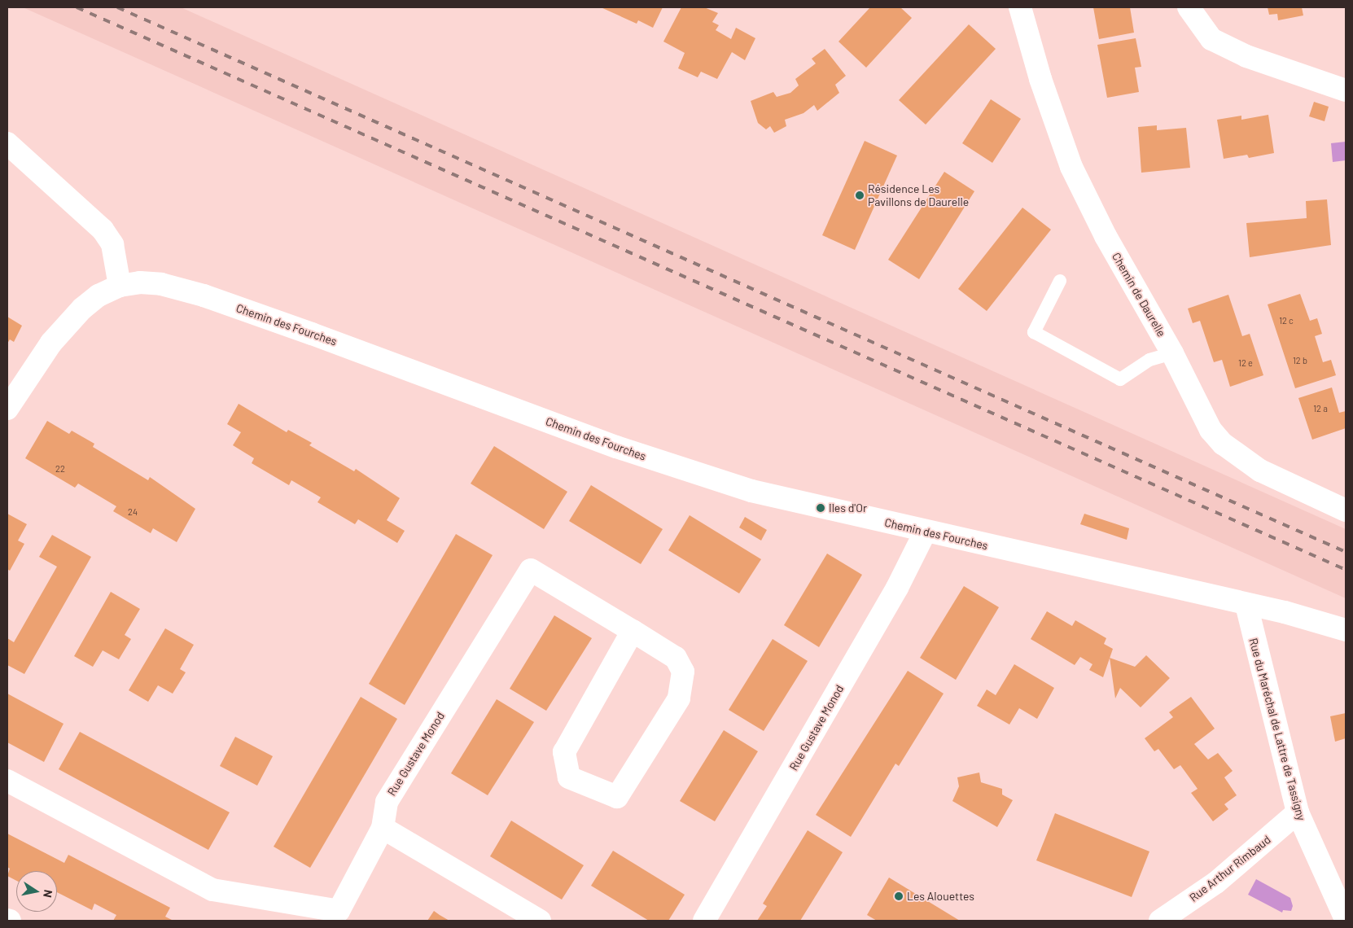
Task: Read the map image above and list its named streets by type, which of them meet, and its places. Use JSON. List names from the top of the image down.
{
  "streets": {
    "street": [
      "Chemin de Daurelle",
      "Chemin des Fourches",
      "Rue Gustave Monod",
      "Rue du Maréchal de Lattre de Tassigny",
      "Rue Arthur Rimbaud"
    ]
  },
  "crossings": [
    ["Chemin des Fourches", "Rue Gustave Monod"],
    ["Chemin des Fourches", "Rue du Maréchal de Lattre de Tassigny"],
    ["Rue du Maréchal de Lattre de Tassigny", "Rue Arthur Rimbaud"]
  ],
  "places": ["Résidence Les Pavillons de Daurelle", "Iles d'Or", "Les Alouettes"],
  "house_numbers": [
    "12 c",
    "12 b",
    "12 e",
    "12 a",
    "22",
    "24"
  ],
  "north": "right"
}
